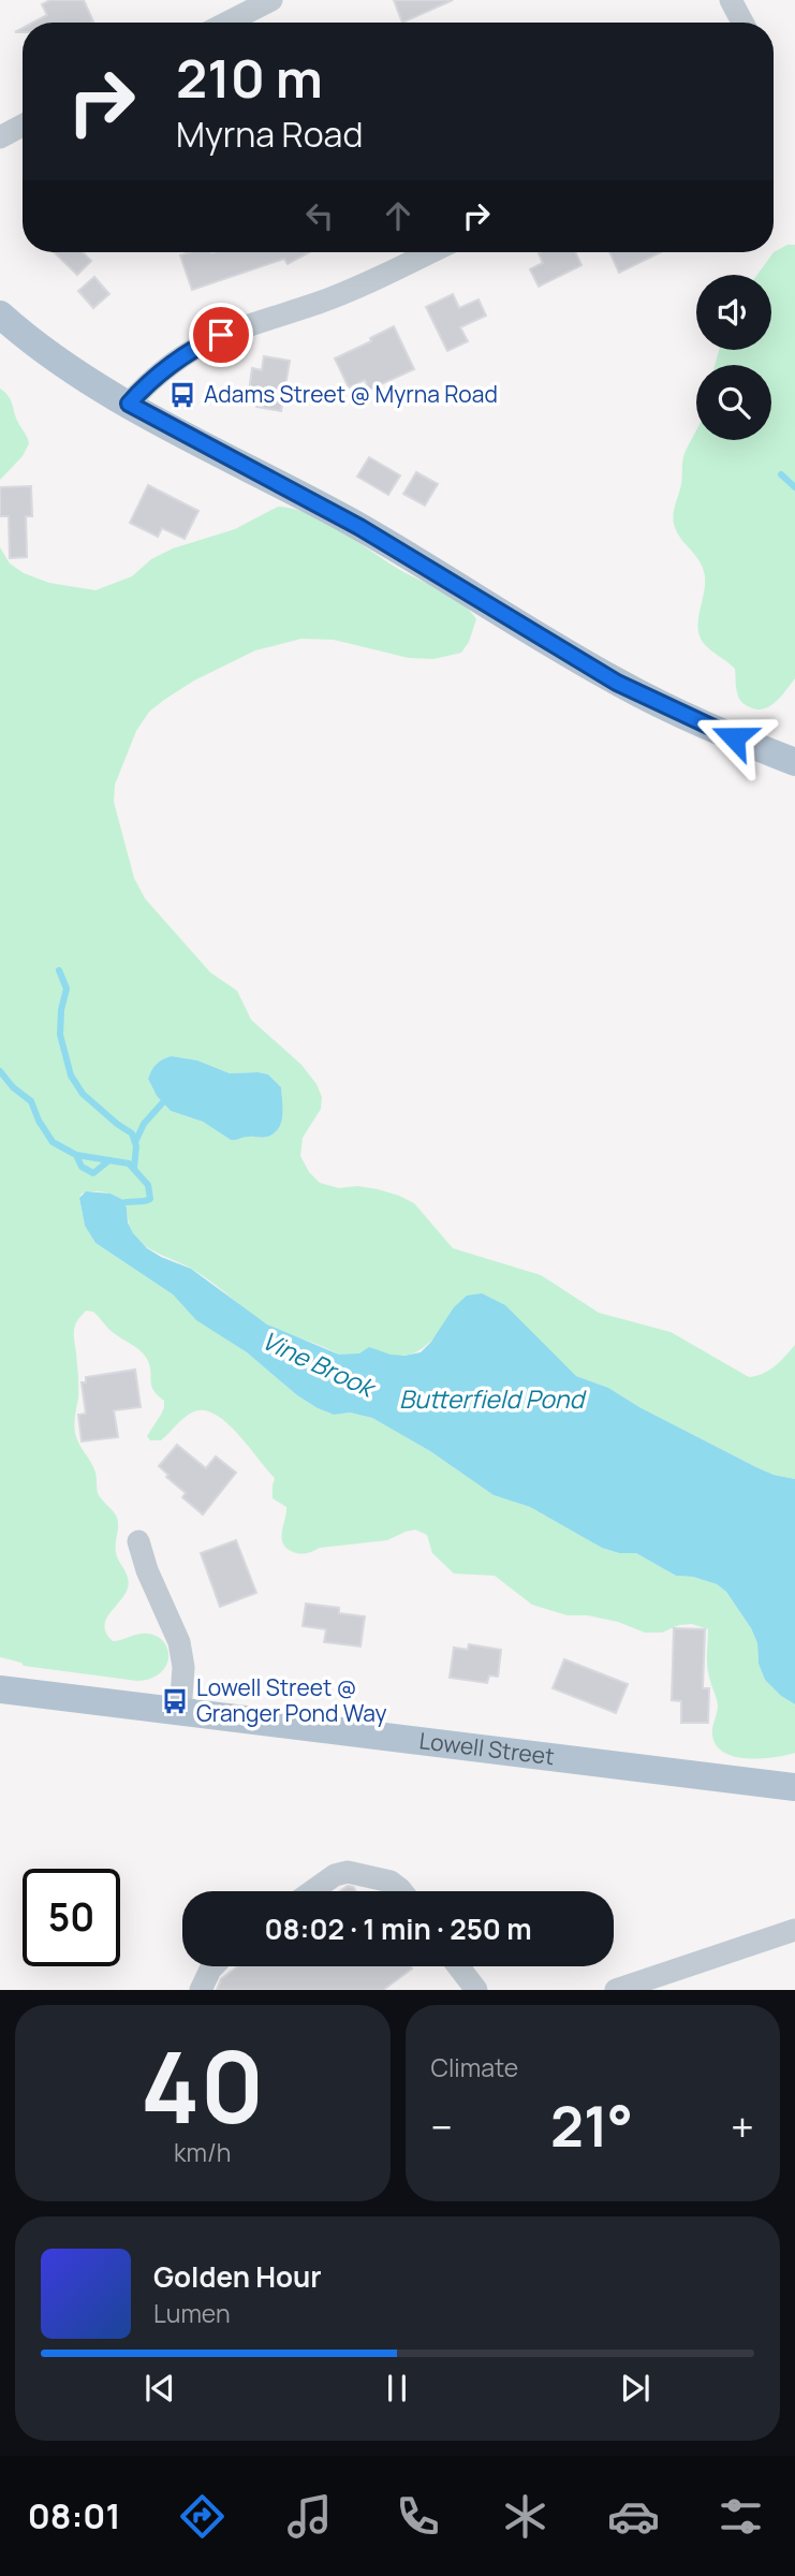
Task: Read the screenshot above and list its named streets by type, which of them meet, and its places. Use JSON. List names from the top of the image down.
{
  "streets": {
    "main road": ["Lowell Street"]
  },
  "water": ["Vine Brook", "Butterfield Pond"],
  "places": {
    "bus stop": ["Adams Street @ Myrna Road", "Lowell Street @ Granger Pond Way"]
  },
  "page": {
    "turn": ["210 m", "Myrna Road"],
    "limit": "50",
    "trip": "08:02 · 1 min · 250 m",
    "tile": [
      ["40", "km/h"],
      "Climate"
    ],
    "heat": ["−", "21°", "+"],
    "song": ["Golden Hour", "Lumen"],
    "tabs": "08:01"
  }
}
